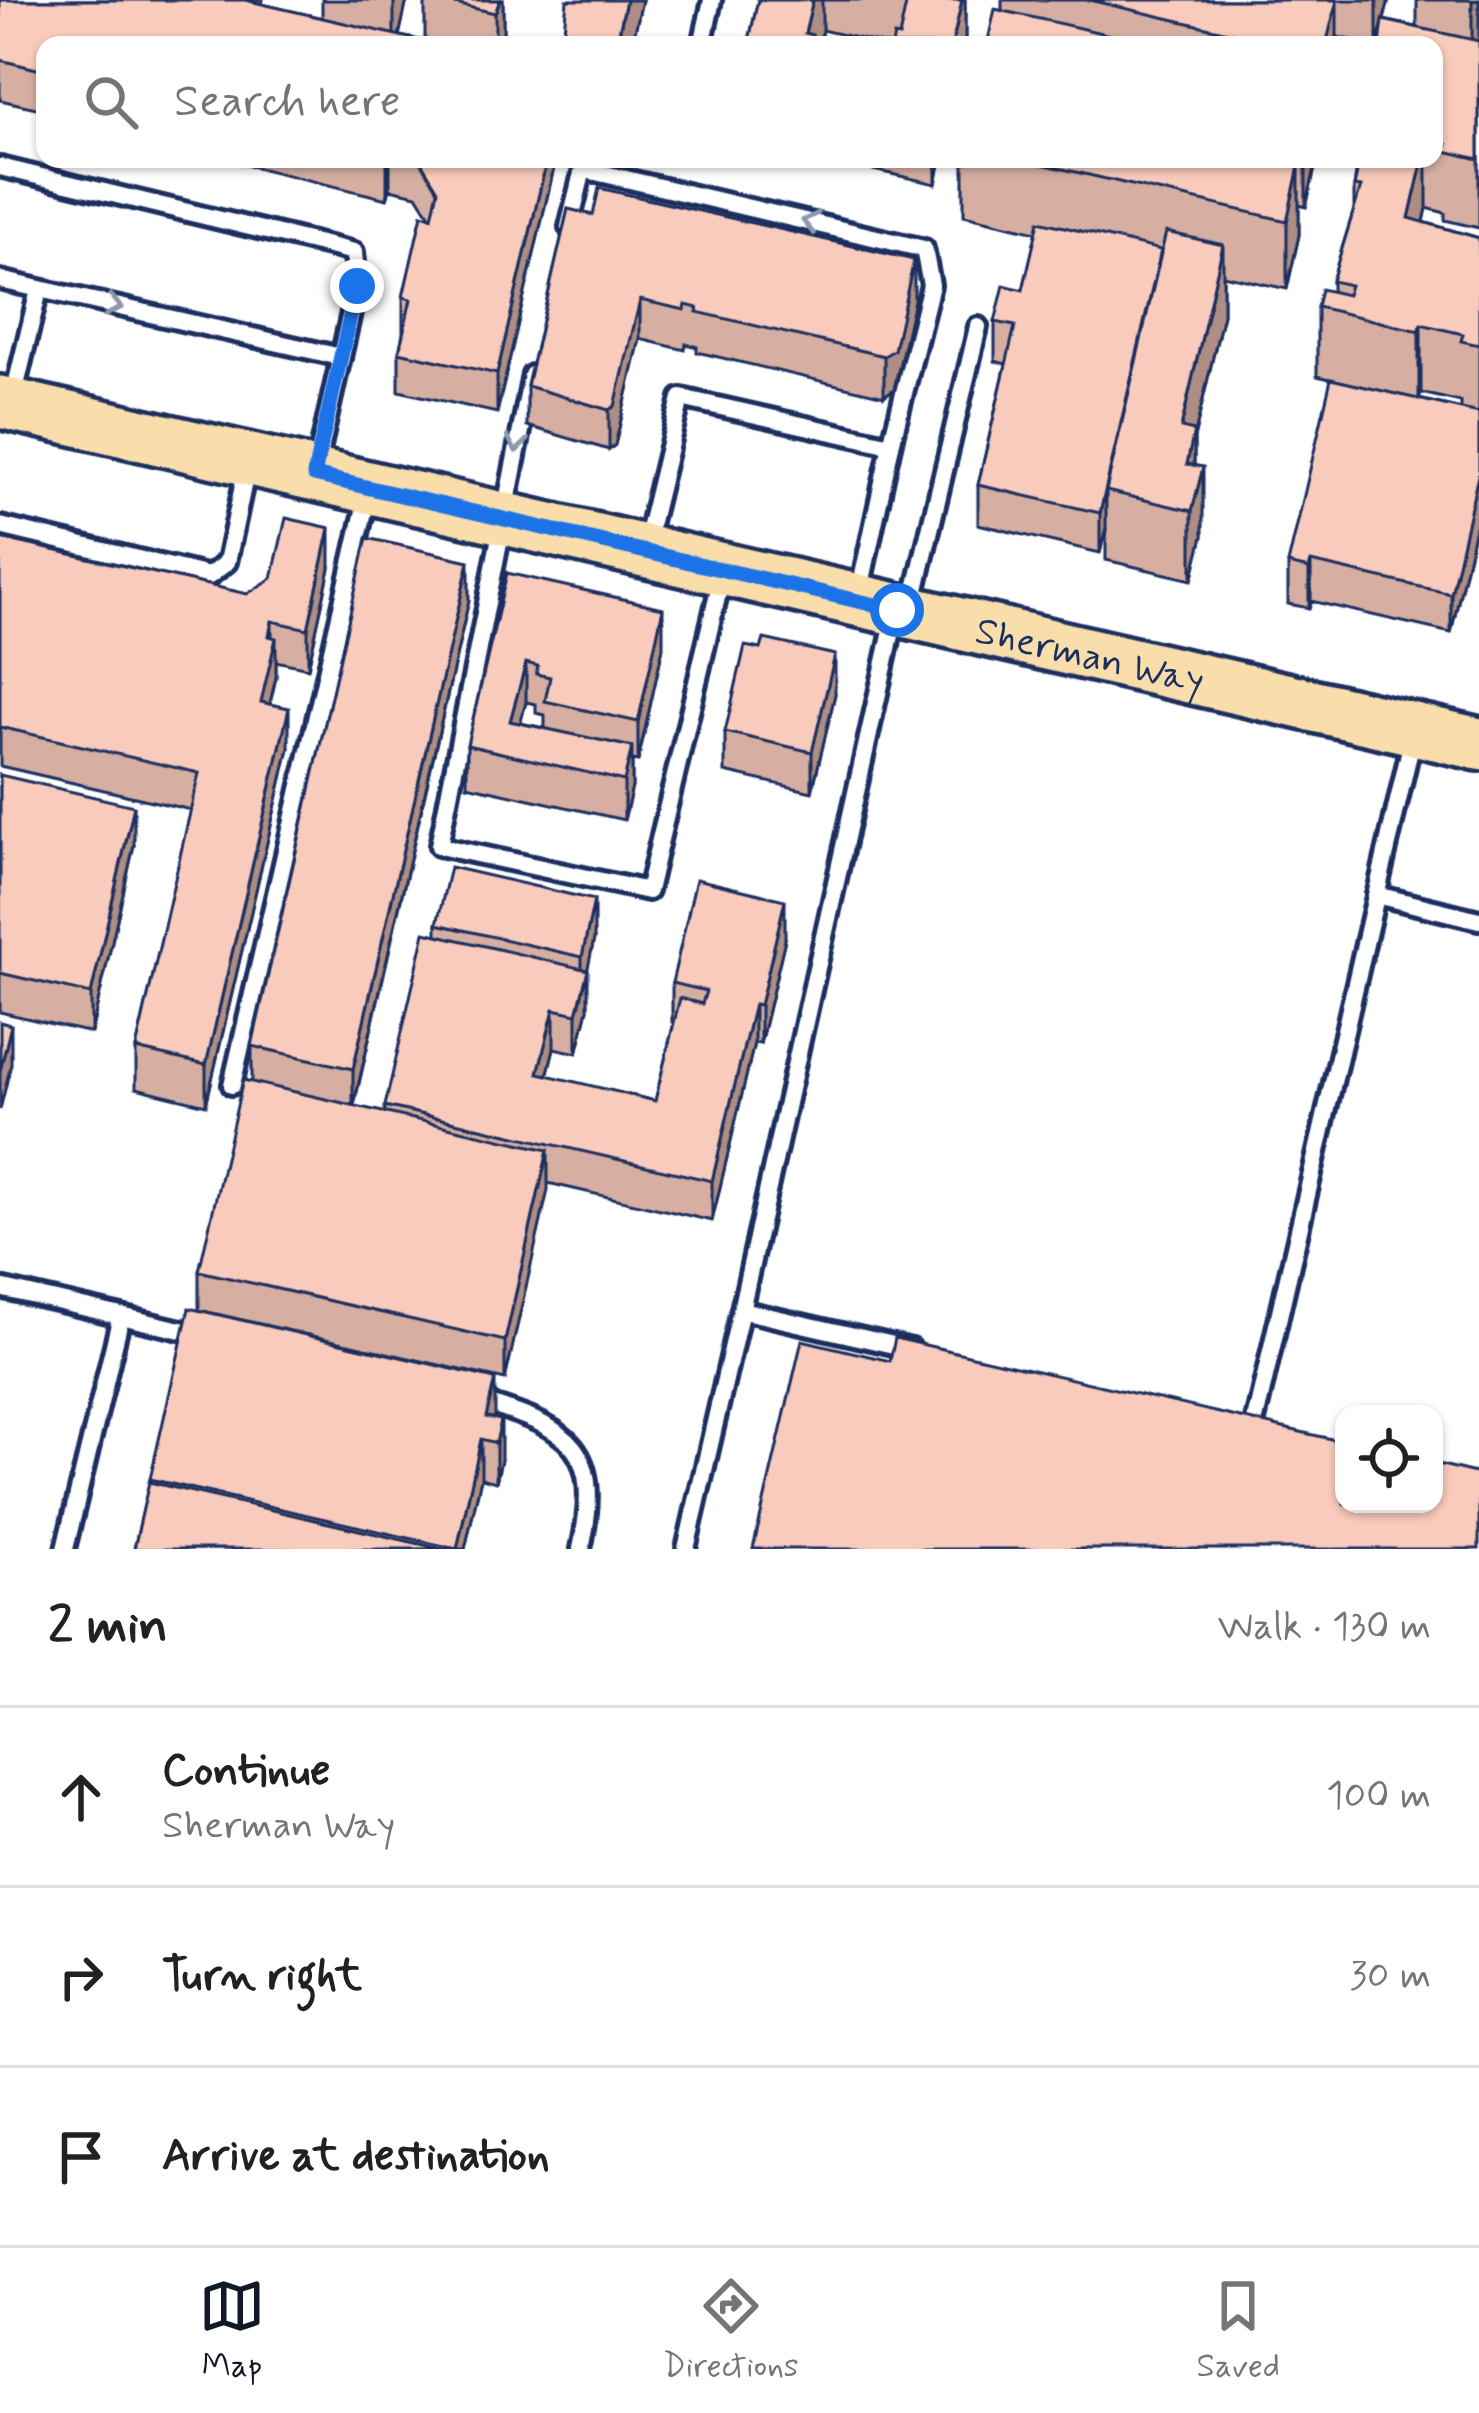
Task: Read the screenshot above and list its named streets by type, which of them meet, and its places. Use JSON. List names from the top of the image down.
{
  "streets": {
    "main road": ["Sherman Way"]
  },
  "page": {
    "search": "Search here",
    "heading": ["2 min", "Walk · 130 m"],
    "list": [
      ["Continue", "Sherman Way", "100 m"],
      ["Turn right", "30 m"],
      "Arrive at destination"
    ],
    "nav": ["Map", "Directions", "Saved"]
  }
}
